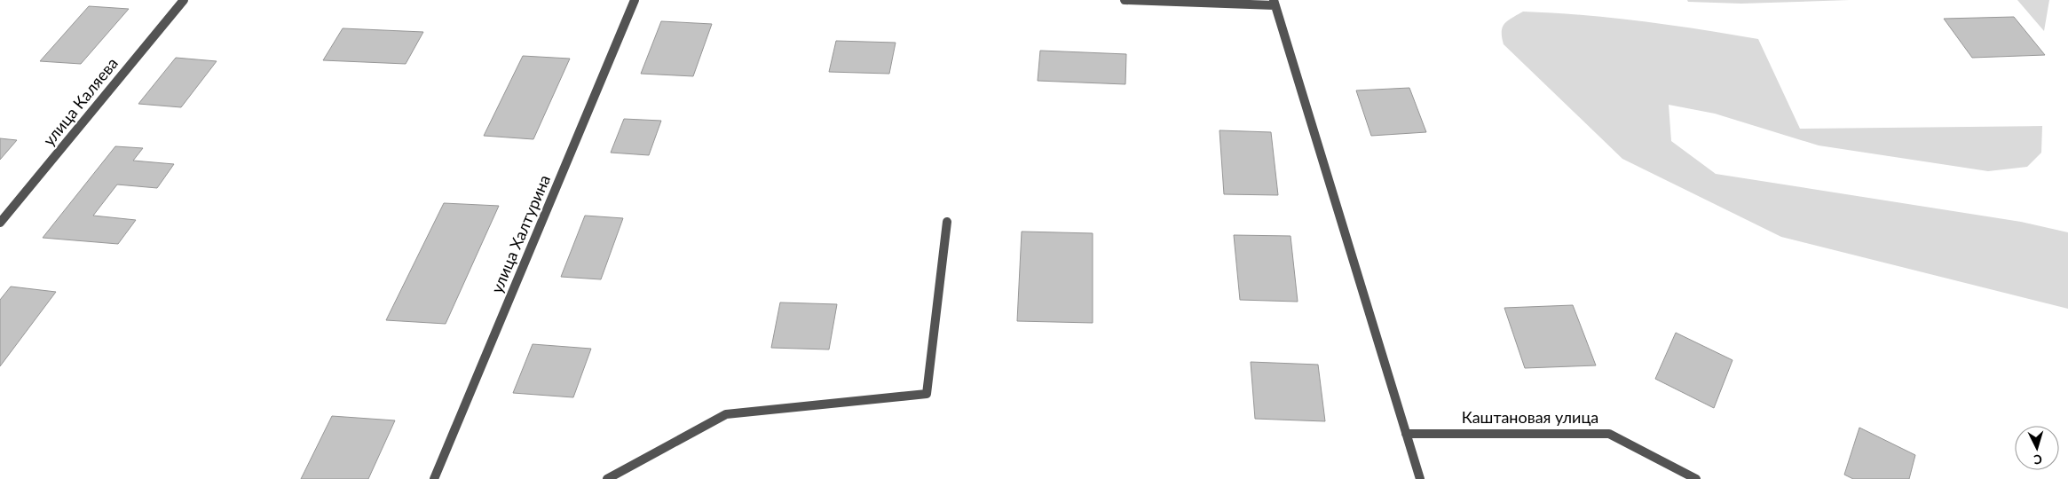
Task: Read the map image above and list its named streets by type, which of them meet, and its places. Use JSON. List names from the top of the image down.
{
  "streets": {
    "street": ["улица Каляева", "улица Халтурина", "Каштановая улица"]
  },
  "north": "bottom"
}
